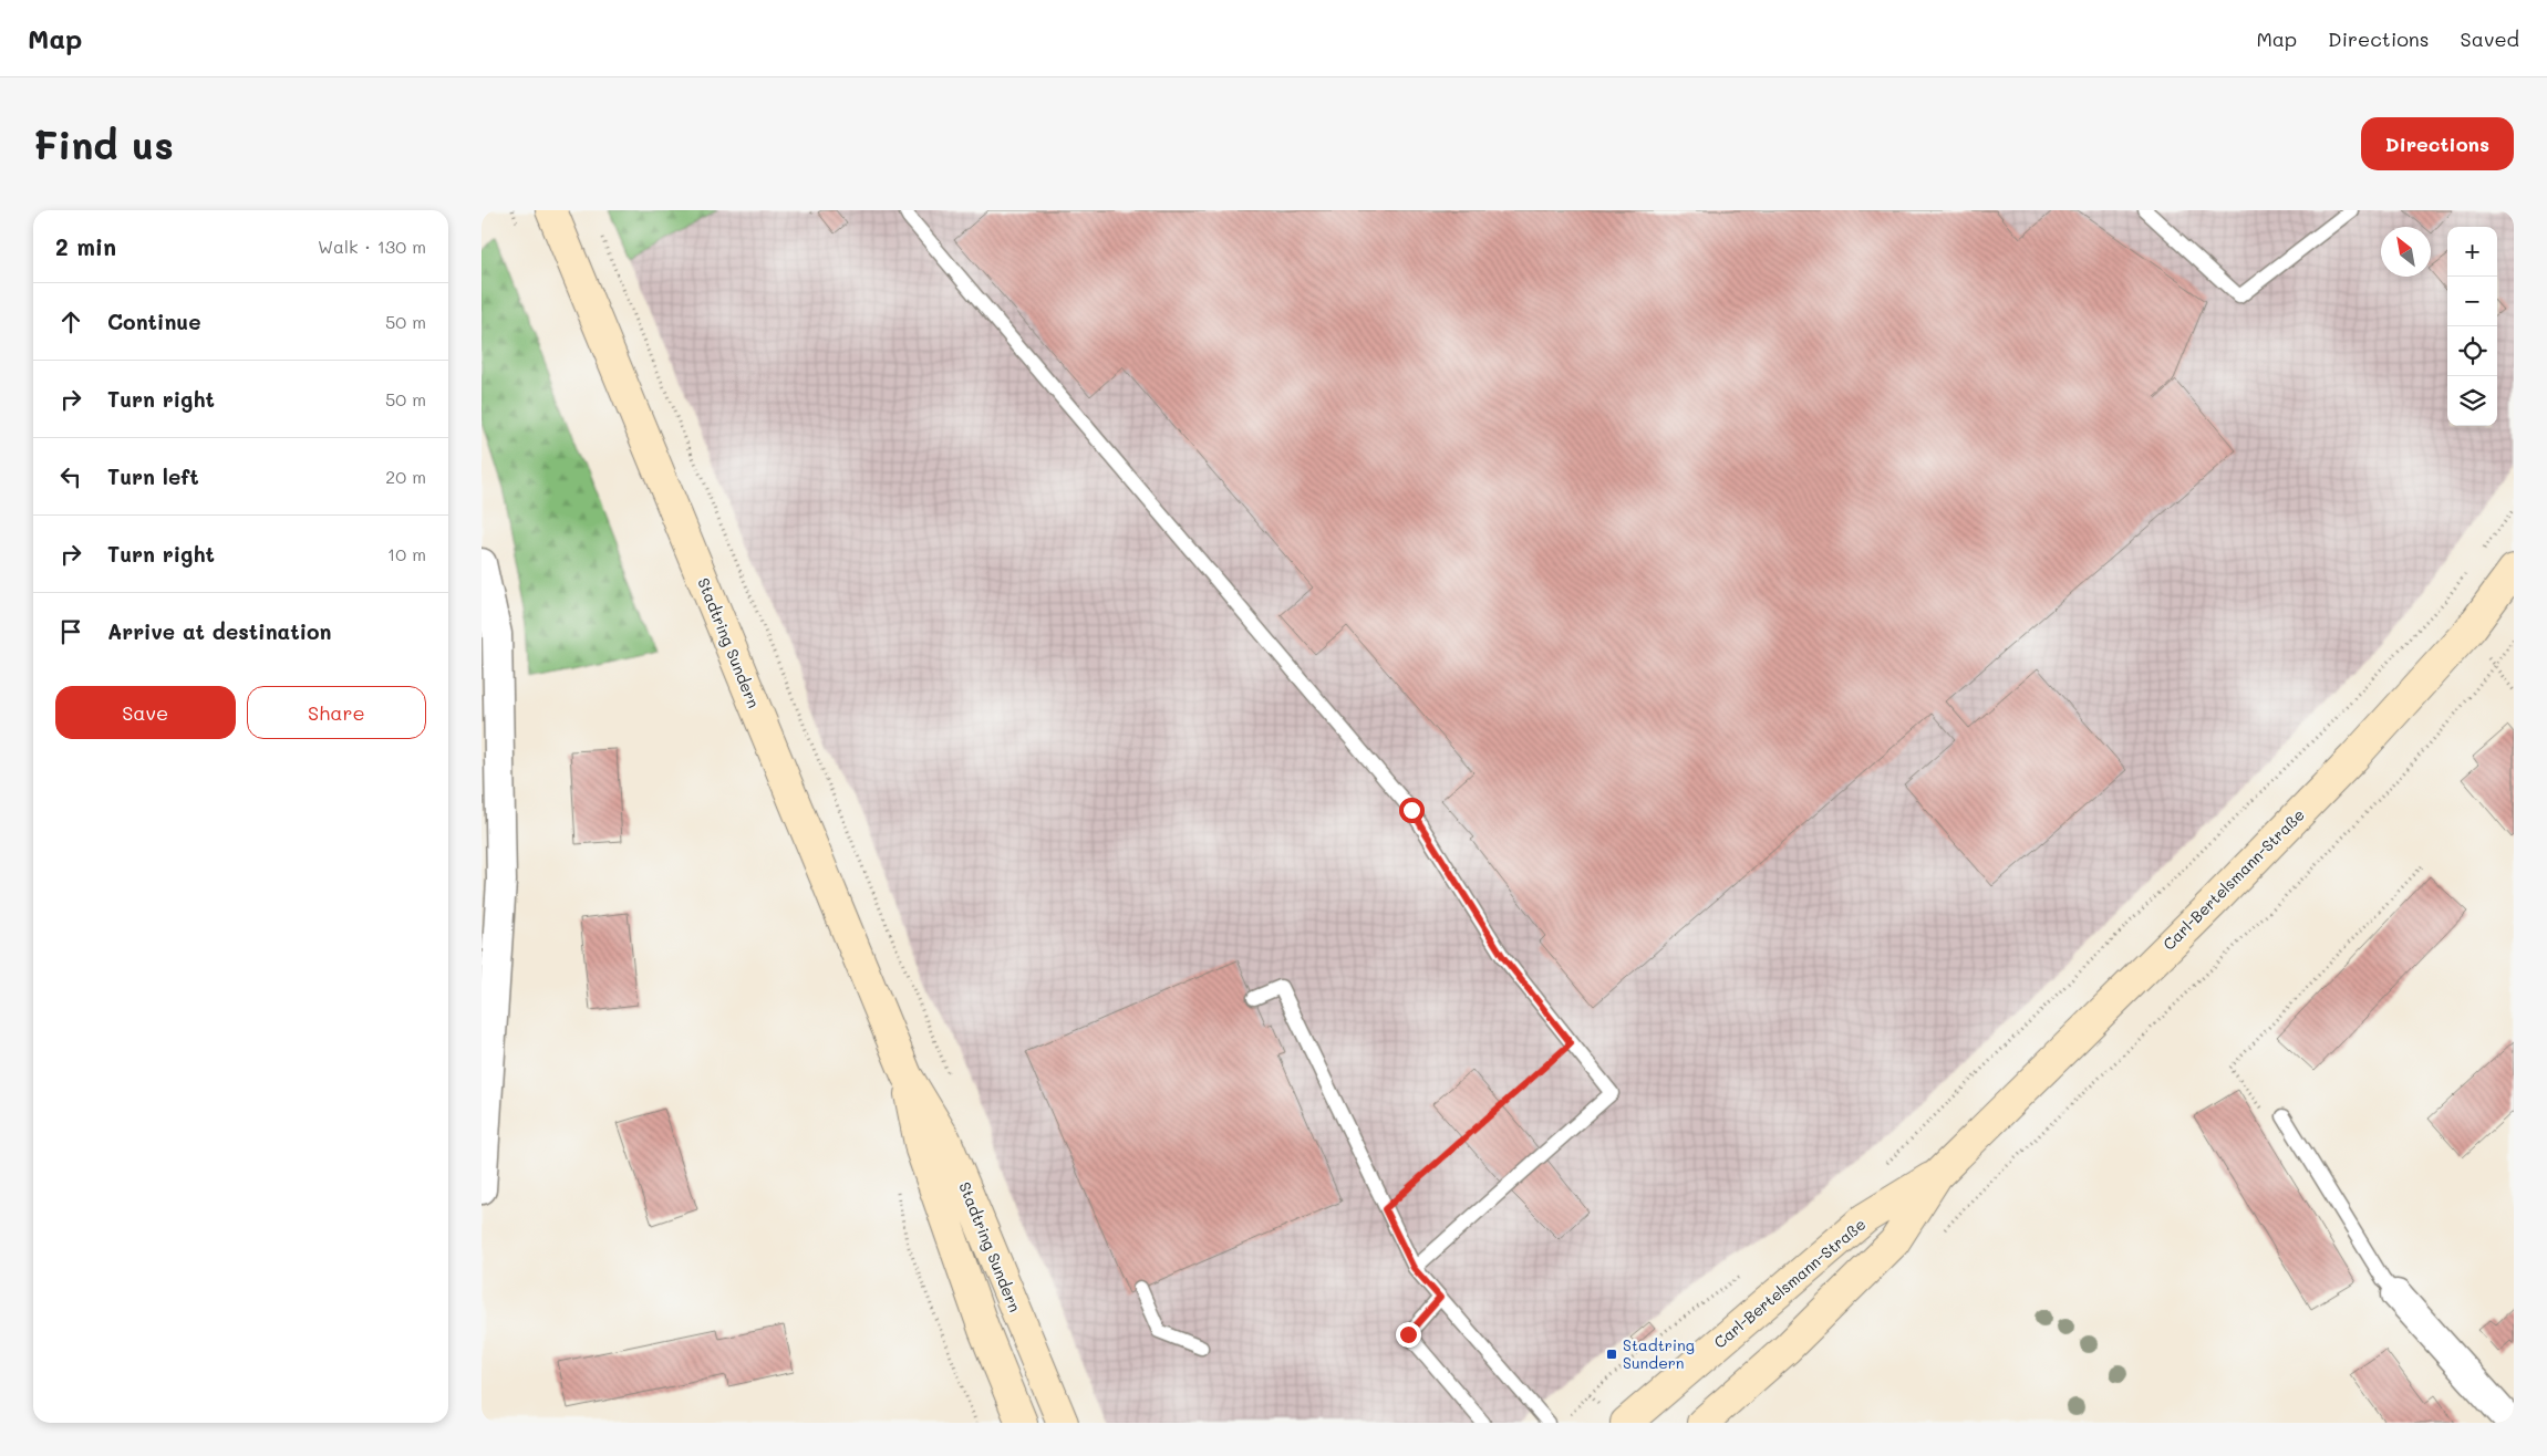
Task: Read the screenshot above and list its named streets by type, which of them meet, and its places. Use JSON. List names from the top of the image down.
{
  "streets": {
    "main road": ["Stadtring Sundern", "Carl-Bertelsmann-Straße"]
  },
  "places": {
    "transit": ["Stadtring Sundern"]
  },
  "north": "top left",
  "page": {
    "header": "Map",
    "nav": ["Map", "Directions", "Saved"],
    "buttons": [
      "Directions",
      ["Save", "Share"]
    ],
    "title": "Find us",
    "heading": ["2 min", "Walk · 130 m"],
    "map_buttons": ["+", "−"],
    "list": [
      ["Continue", "50 m"],
      ["Turn right", "50 m"],
      ["Turn left", "20 m"],
      ["Turn right", "10 m"],
      "Arrive at destination"
    ]
  }
}
